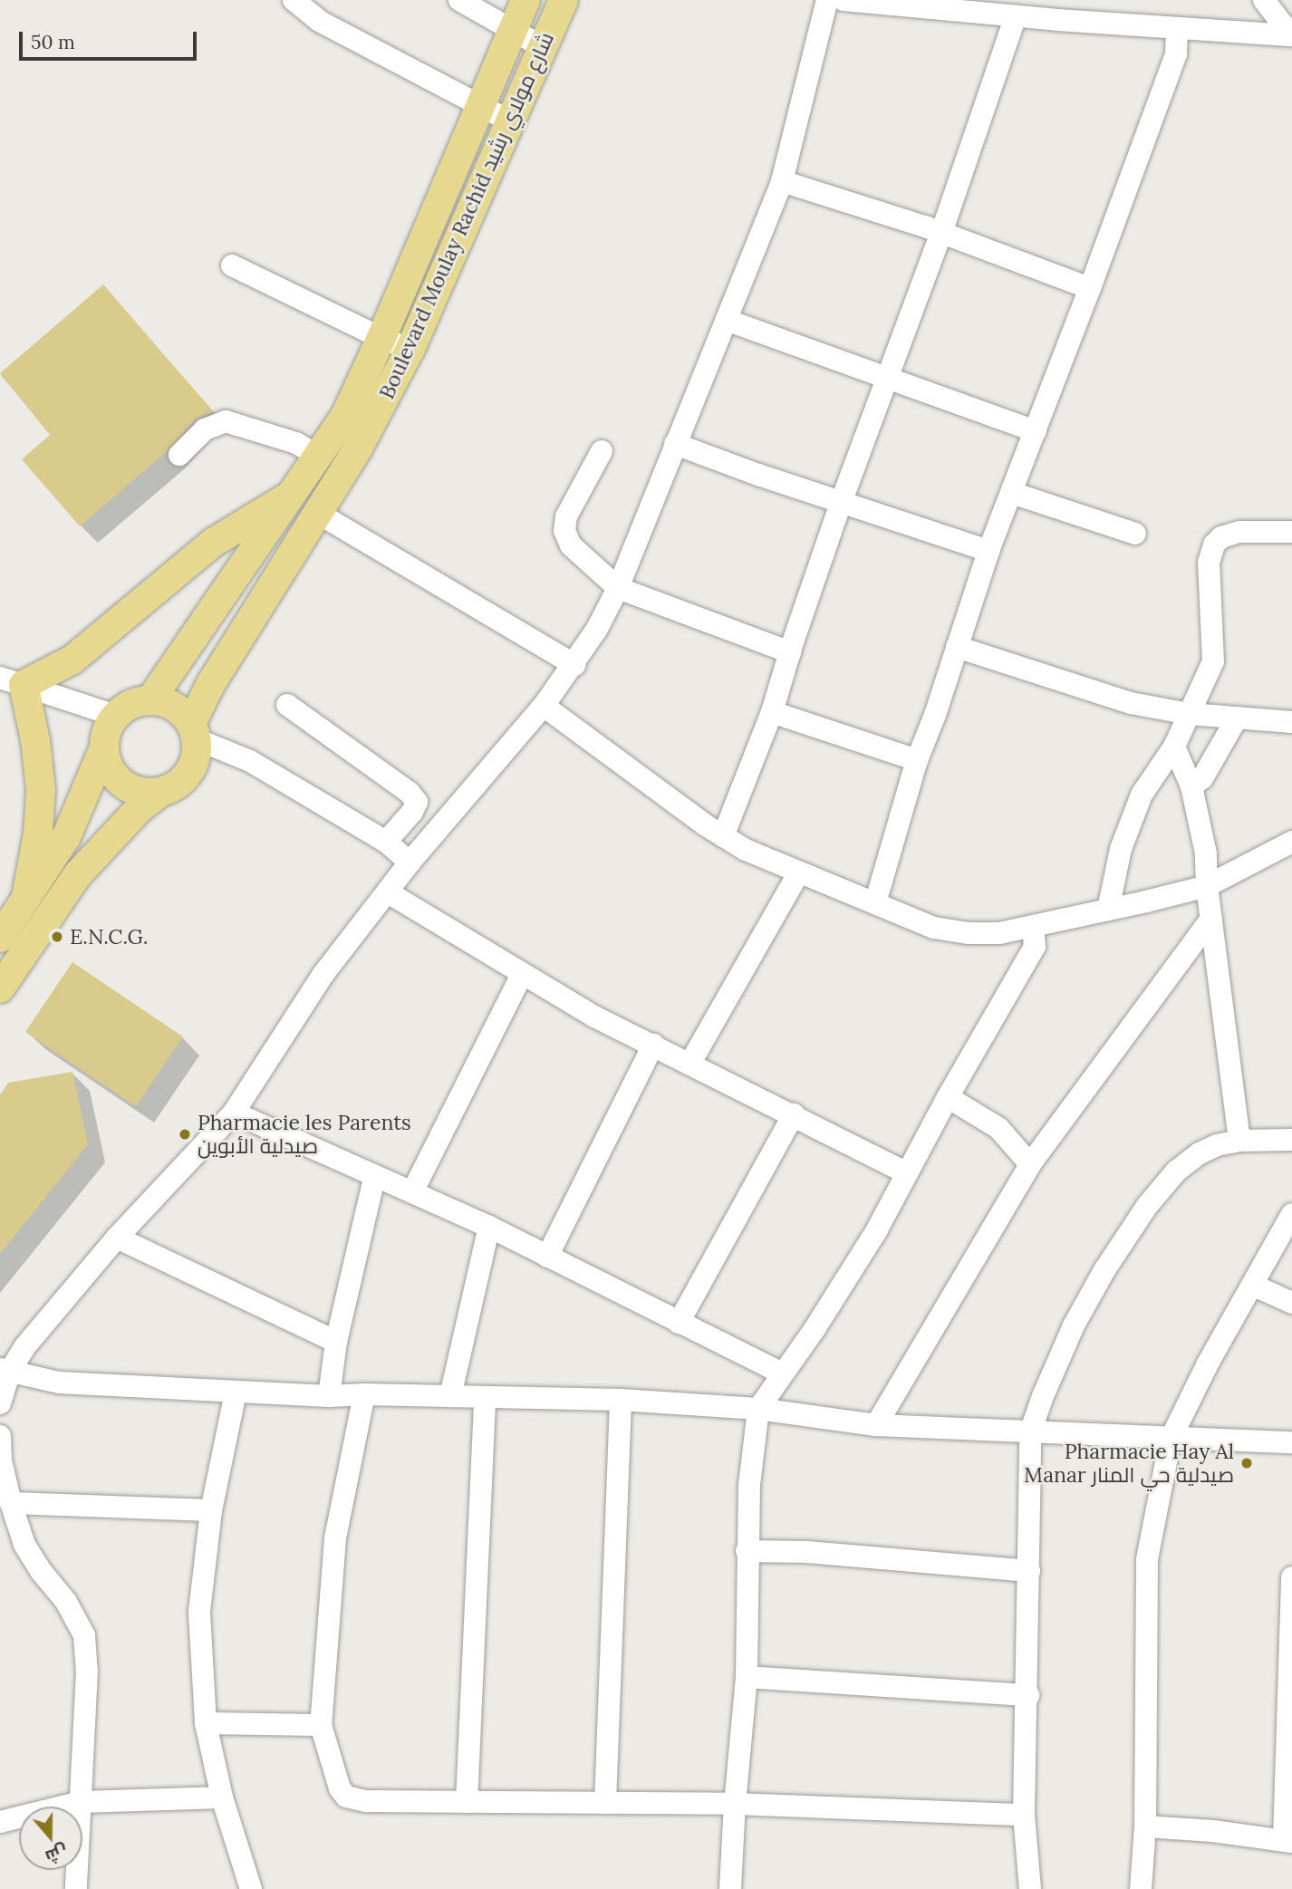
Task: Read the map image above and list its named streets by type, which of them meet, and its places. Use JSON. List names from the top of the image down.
{
  "streets": {
    "main road": ["Boulevard Moulay Rachid شارع مولاي رشيد"]
  },
  "places": ["E.N.C.G.", "Pharmacie les Parents صيدلية الأبوين", "Pharmacie Hay Al Manar صيدلية حي المنار"],
  "scale_bar": "50 m",
  "north": "bottom"
}
